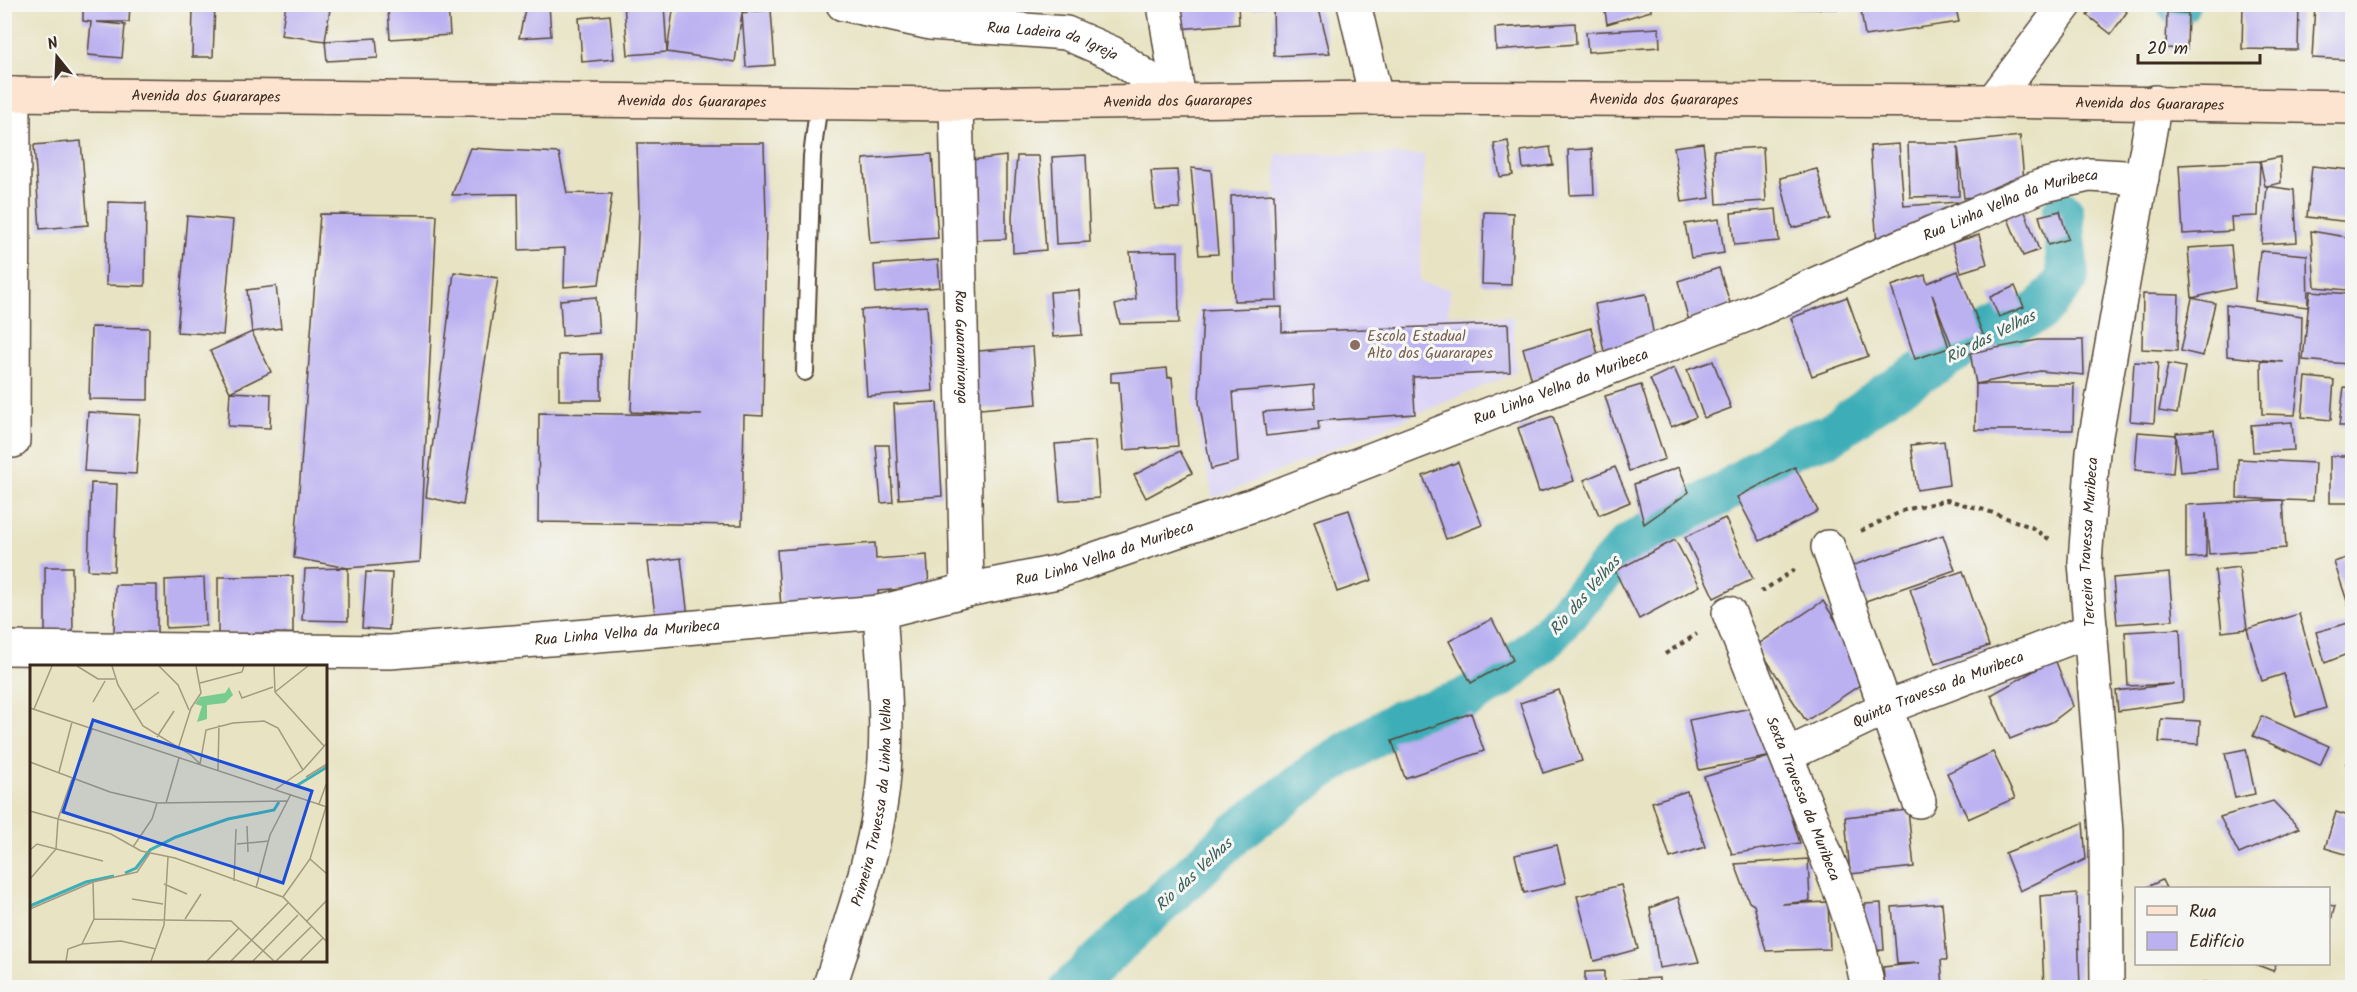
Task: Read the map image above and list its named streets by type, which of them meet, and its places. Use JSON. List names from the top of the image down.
{
  "streets": {
    "main road": ["Avenida dos Guararapes"],
    "street": [
      "Rua Ladeira da Igreja",
      "Rua Linha Velha da Muribeca",
      "Rua Guaramiranga",
      "Terceira Travessa Muribeca",
      "Quinta Travessa da Muribeca",
      "Sexta Travessa da Muribeca",
      "Primeira Travessa da Linha Velha"
    ]
  },
  "crossings": [
    ["Rua Ladeira da Igreja", "Avenida dos Guararapes"],
    ["Avenida dos Guararapes", "Rua Guaramiranga"],
    ["Avenida dos Guararapes", "Terceira Travessa Muribeca"],
    ["Rua Linha Velha da Muribeca", "Rua Guaramiranga"],
    ["Rua Linha Velha da Muribeca", "Terceira Travessa Muribeca"],
    ["Rua Linha Velha da Muribeca", "Primeira Travessa da Linha Velha"],
    ["Terceira Travessa Muribeca", "Quinta Travessa da Muribeca"],
    ["Quinta Travessa da Muribeca", "Sexta Travessa da Muribeca"]
  ],
  "water": ["Rio das Velhas"],
  "places": ["Escola Estadual Alto dos Guararapes"],
  "legend": ["Rua", "Edifício"],
  "scale_bar": "20 m",
  "north": "top"
}
